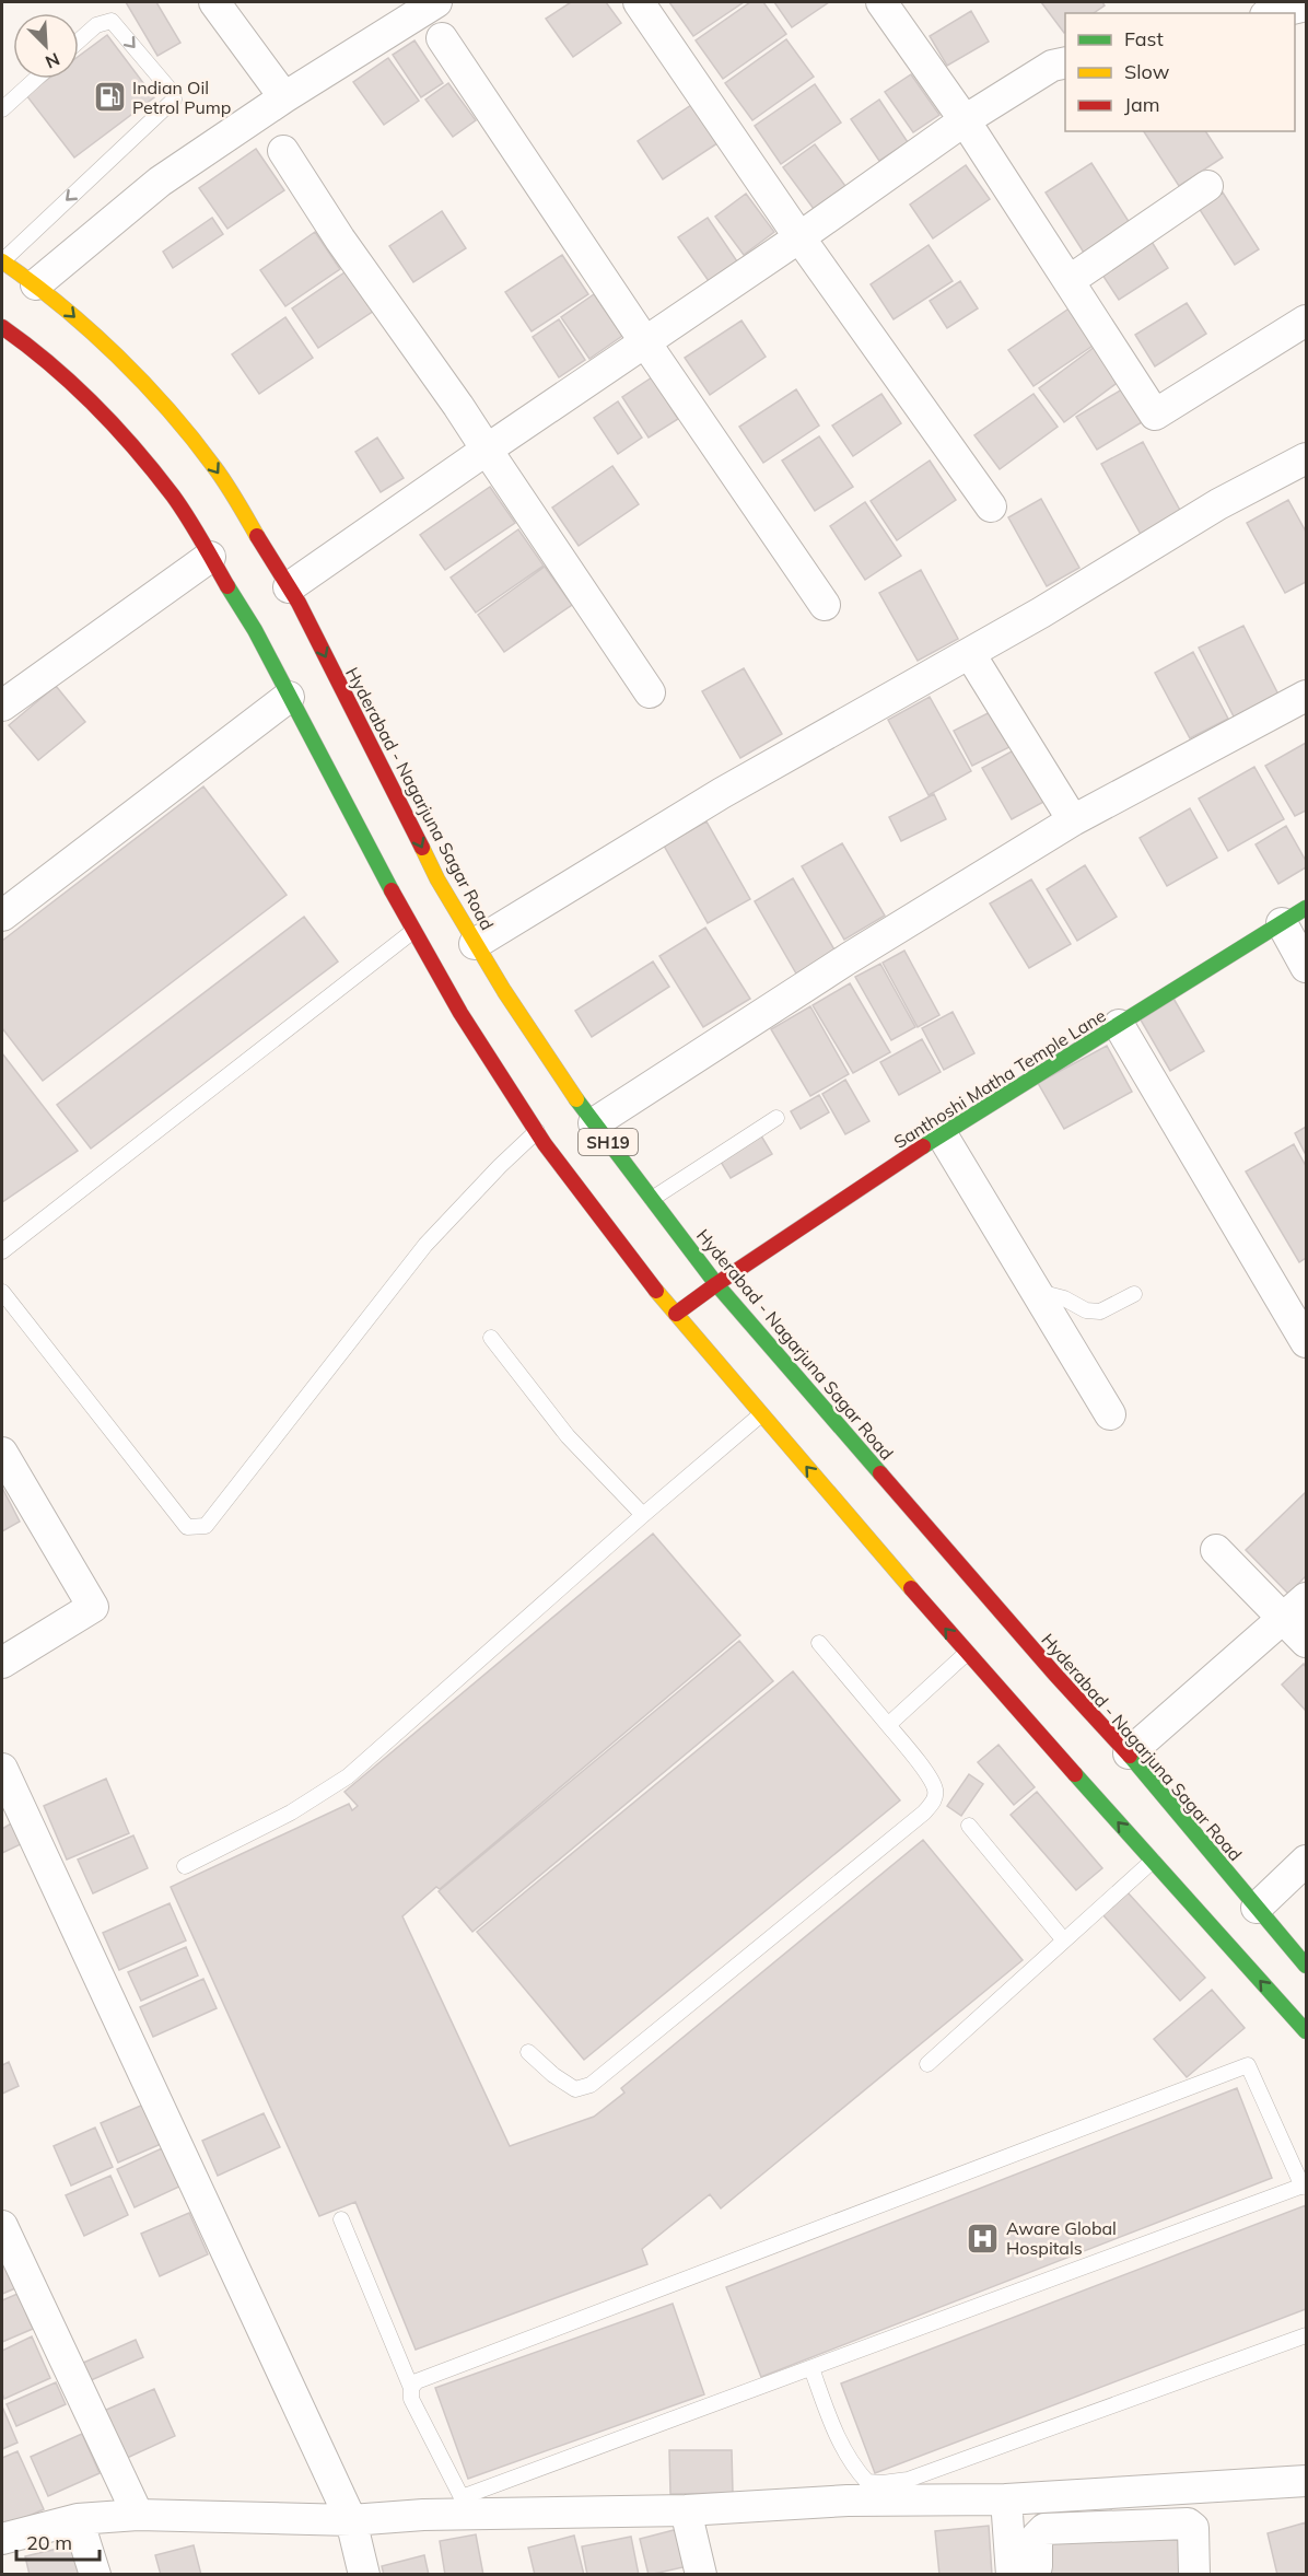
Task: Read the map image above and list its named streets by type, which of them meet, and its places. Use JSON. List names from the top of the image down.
{
  "streets": {
    "main road": ["Hyderabad - Nagarjuna Sagar Road", "Santhoshi Matha Temple Lane", "SH19"]
  },
  "crossings": [
    ["Hyderabad - Nagarjuna Sagar Road", "Santhoshi Matha Temple Lane"],
    ["Santhoshi Matha Temple Lane", "SH19"]
  ],
  "places": {
    "fuel station": ["Indian Oil Petrol Pump"],
    "hospital": ["Aware Global Hospitals"]
  },
  "legend": ["Fast", "Slow", "Jam"],
  "scale_bar": "20 m",
  "north": "bottom right"
}
